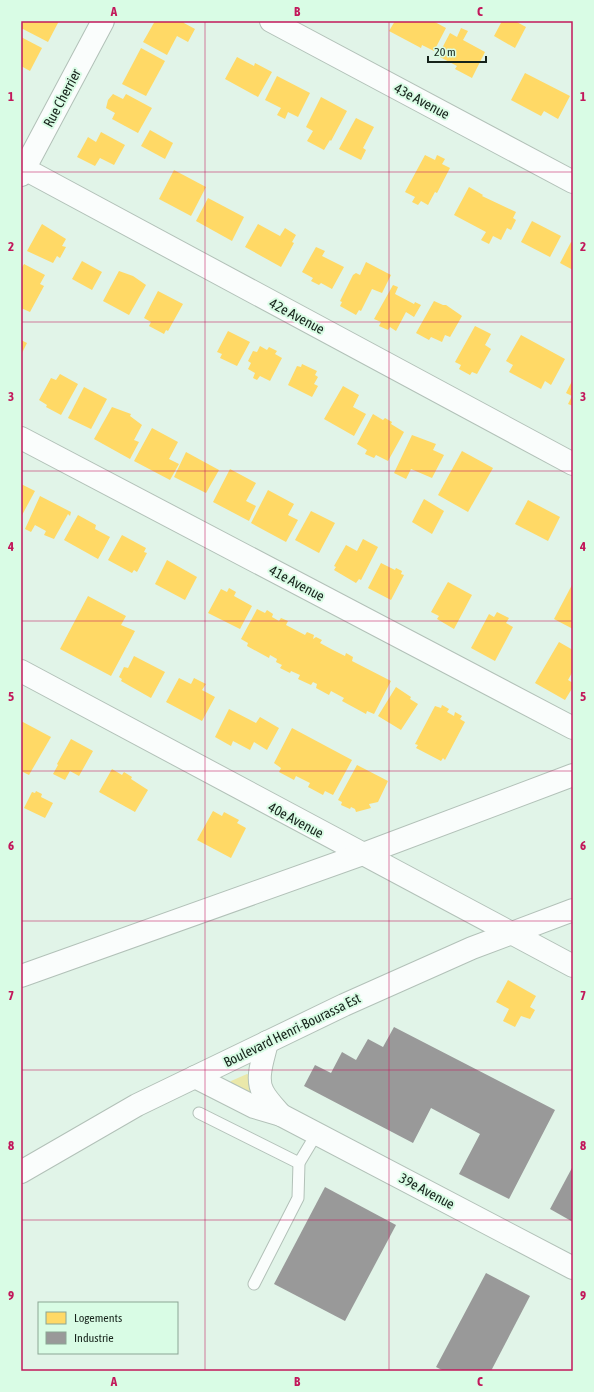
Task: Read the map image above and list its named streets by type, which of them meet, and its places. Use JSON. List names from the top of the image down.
{
  "streets": {
    "street": [
      "Rue Cherrier",
      "43e Avenue",
      "42e Avenue",
      "41e Avenue",
      "40e Avenue",
      "Boulevard Henri-Bourassa Est",
      "39e Avenue"
    ]
  },
  "crossings": [
    ["Rue Cherrier", "42e Avenue"],
    ["40e Avenue", "Boulevard Henri-Bourassa Est"],
    ["Boulevard Henri-Bourassa Est", "39e Avenue"]
  ],
  "legend": ["Logements", "Industrie"],
  "scale_bar": "20 m",
  "grid": {
    "columns": ["A", "B", "C"],
    "rows": [
      "1",
      "2",
      "3",
      "4",
      "5",
      "6",
      "7",
      "8",
      "9"
    ]
  }
}
